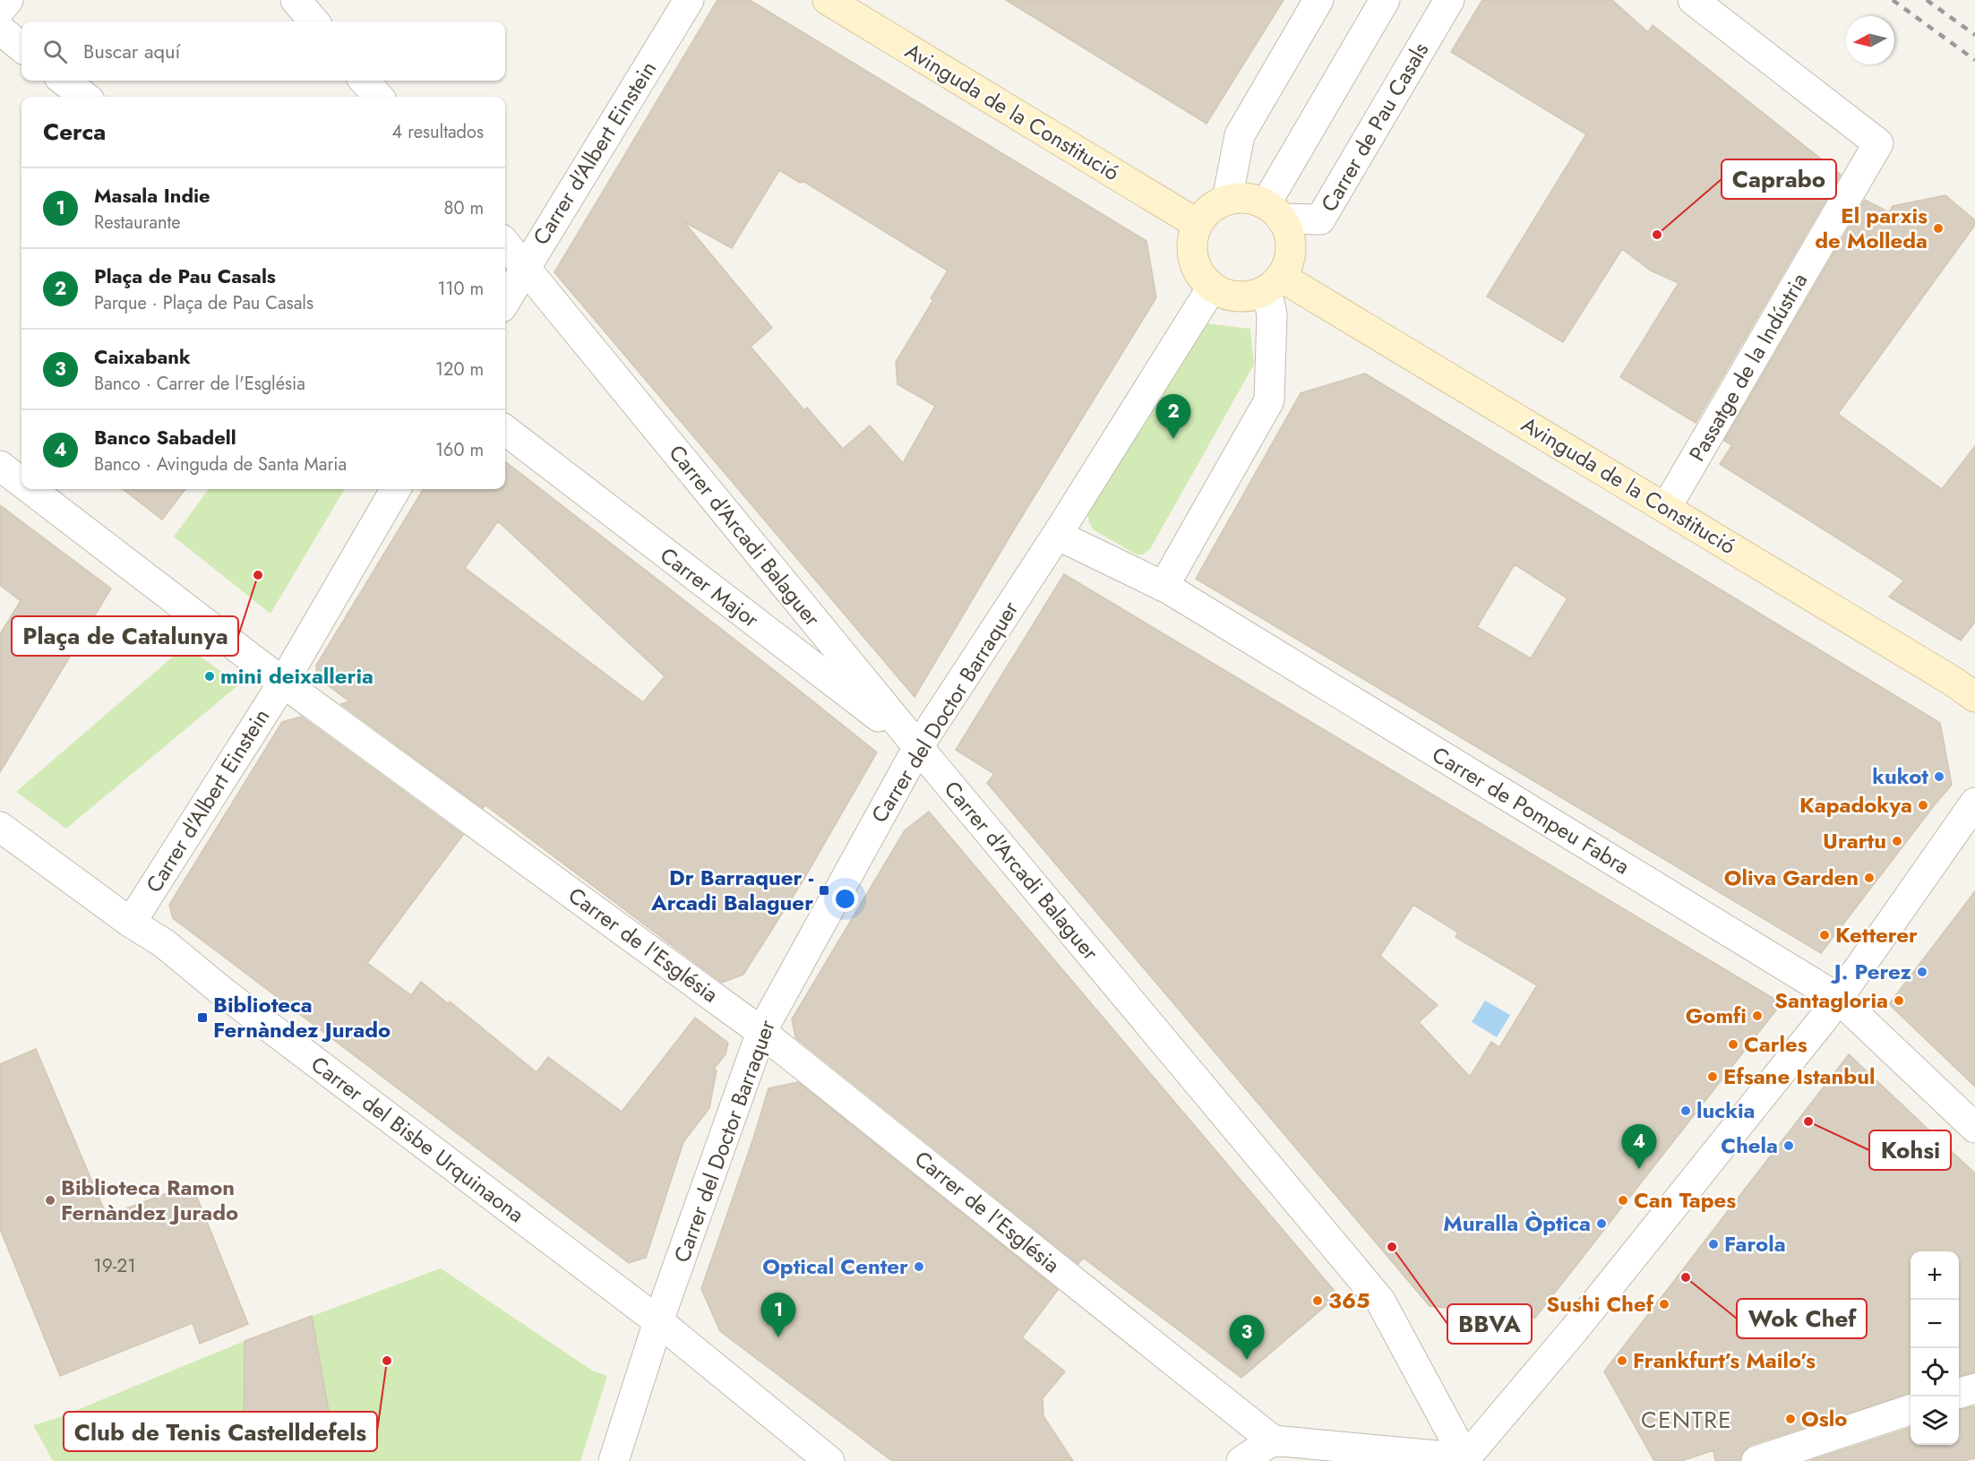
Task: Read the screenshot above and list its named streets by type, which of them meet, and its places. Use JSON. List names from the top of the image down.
{
  "streets": {
    "street": [
      "Avinguda de la Constitució",
      "Carrer de Pau Casals",
      "Carrer d'Albert Einstein",
      "Passatge de la Indústria",
      "Carrer d'Arcadi Balaguer",
      "Carrer Major",
      "Carrer del Doctor Barraquer",
      "Carrer de Pompeu Fabra",
      "Carrer de l'Església",
      "Carrer del Bisbe Urquinaona"
    ]
  },
  "crossings": [
    ["Avinguda de la Constitució", "Carrer de Pau Casals"],
    ["Avinguda de la Constitució", "Passatge de la Indústria"],
    ["Avinguda de la Constitució", "Carrer del Doctor Barraquer"],
    ["Carrer de Pau Casals", "Carrer del Doctor Barraquer"],
    ["Carrer d'Albert Einstein", "Carrer d'Arcadi Balaguer"],
    ["Carrer d'Albert Einstein", "Carrer de l'Església"],
    ["Carrer d'Albert Einstein", "Carrer del Bisbe Urquinaona"],
    ["Carrer d'Arcadi Balaguer", "Carrer Major"],
    ["Carrer d'Arcadi Balaguer", "Carrer del Doctor Barraquer"],
    ["Carrer Major", "Carrer del Doctor Barraquer"],
    ["Carrer del Doctor Barraquer", "Carrer de Pompeu Fabra"],
    ["Carrer del Doctor Barraquer", "Carrer de l'Església"],
    ["Carrer del Doctor Barraquer", "Carrer del Bisbe Urquinaona"]
  ],
  "districts": ["CENTRE"],
  "places": {
    "other": [
      "El parxis de Molleda",
      "Caprabo",
      "Plaça de Catalunya",
      "mini deixalleria",
      "kukot",
      "Kapadokya",
      "Urartu",
      "Oliva Garden",
      "Ketterer",
      "J. Perez",
      "Santagloria",
      "Gomfi",
      "Carles",
      "Efsane Istanbul",
      "luckia",
      "Kohsi",
      "Chela",
      "Biblioteca Ramon Fernàndez Jurado",
      "Can Tapes",
      "Muralla Òptica",
      "Farola",
      "BBVA",
      "Optical Center",
      "Wok Chef",
      "365",
      "Sushi Chef",
      "Club de Tenis Castelldefels",
      "Frankfurt’s Mailo’s",
      "Oslo"
    ],
    "transit": ["Dr Barraquer - Arcadi Balaguer", "Biblioteca Fernàndez Jurado"]
  },
  "house_numbers": ["19-21"],
  "north": "left",
  "page": {
    "search": "Buscar aquí",
    "heading": ["Cerca", "4 resultados"],
    "list": [
      {
        "mark": "1",
        "name": "Masala Indie",
        "note": "Restaurante",
        "value": "80 m"
      },
      {
        "mark": "2",
        "name": "Plaça de Pau Casals",
        "note": "Parque · Plaça de Pau Casals",
        "value": "110 m"
      },
      {
        "mark": "3",
        "name": "Caixabank",
        "note": "Banco · Carrer de l'Església",
        "value": "120 m"
      },
      {
        "mark": "4",
        "name": "Banco Sabadell",
        "note": "Banco · Avinguda de Santa Maria",
        "value": "160 m"
      }
    ],
    "pins": [
      "2",
      "4",
      "1",
      "3"
    ],
    "map_buttons": ["+", "−"]
  }
}
